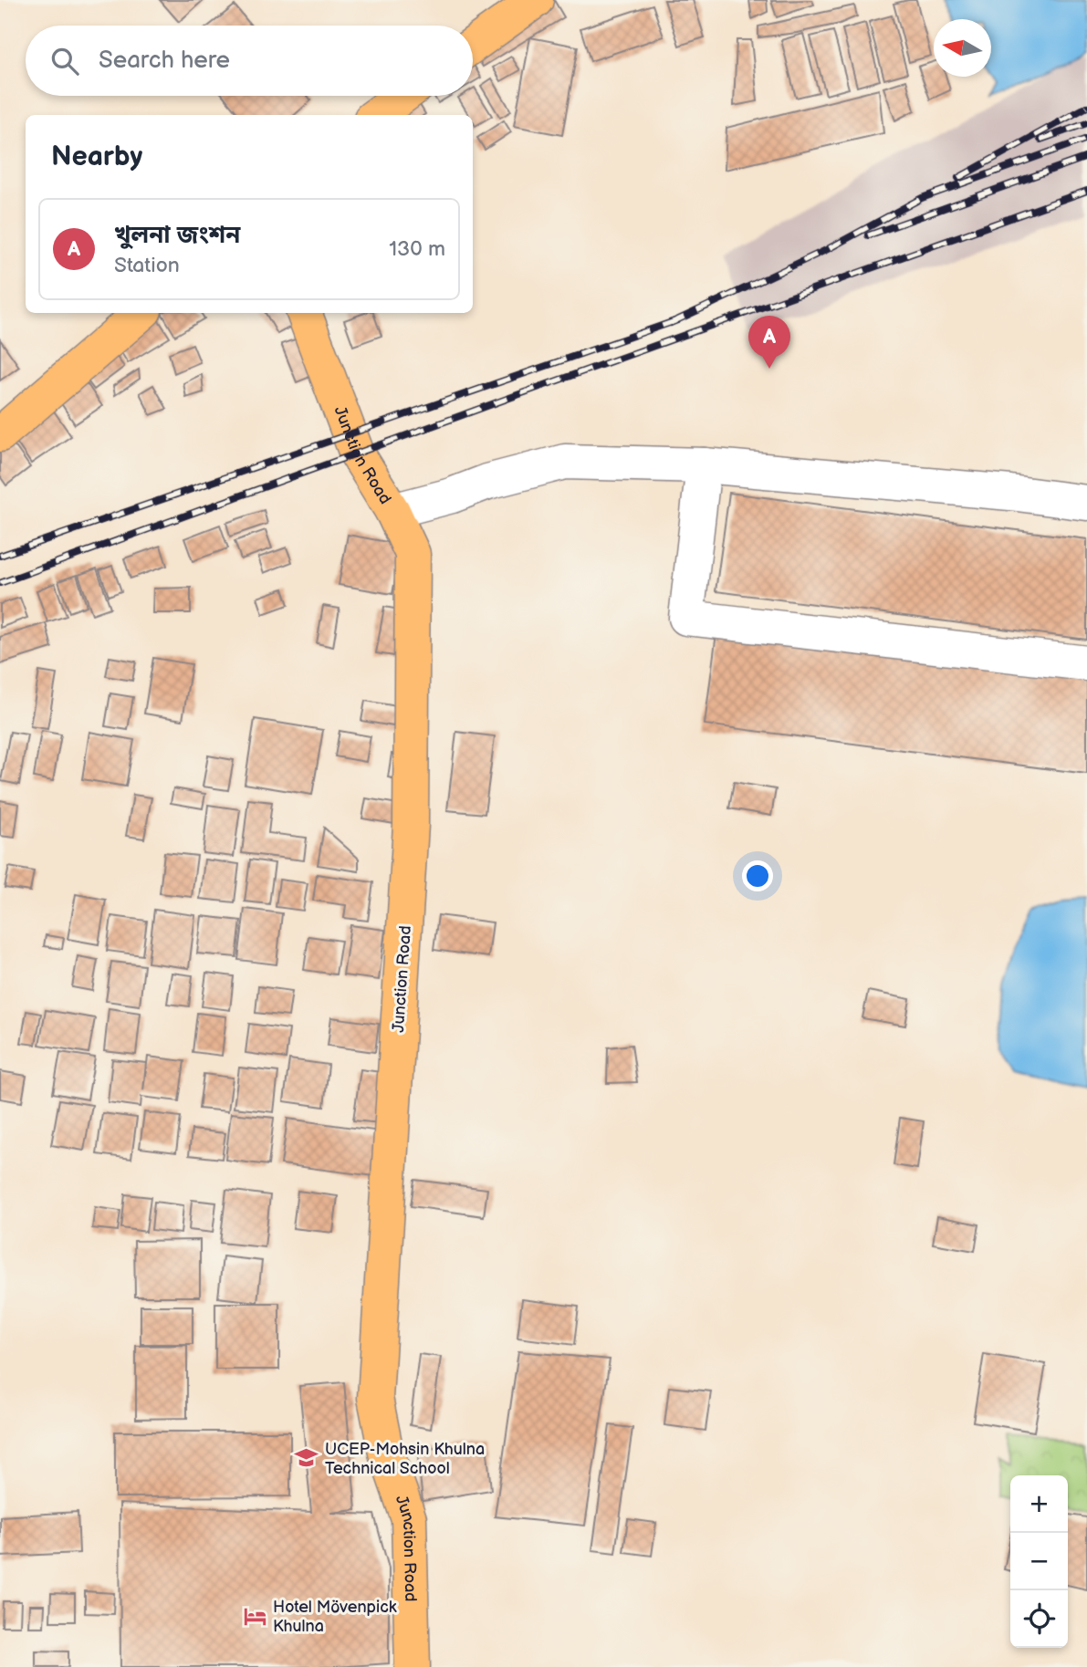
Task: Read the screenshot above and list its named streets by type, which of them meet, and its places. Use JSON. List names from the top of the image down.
{
  "streets": {
    "main road": ["Junction Road"]
  },
  "places": {
    "school or university": ["UCEP-Mohsin Khulna Technical School"],
    "hotel": ["Hotel Mövenpick Khulna"]
  },
  "north": "left",
  "page": {
    "search": "Search here",
    "heading": "Nearby",
    "list": [
      {
        "mark": "A",
        "name": "খুলনা জংশন",
        "note": "Station",
        "value": "130 m"
      }
    ],
    "pins": "A",
    "map_buttons": ["+", "−"]
  }
}
